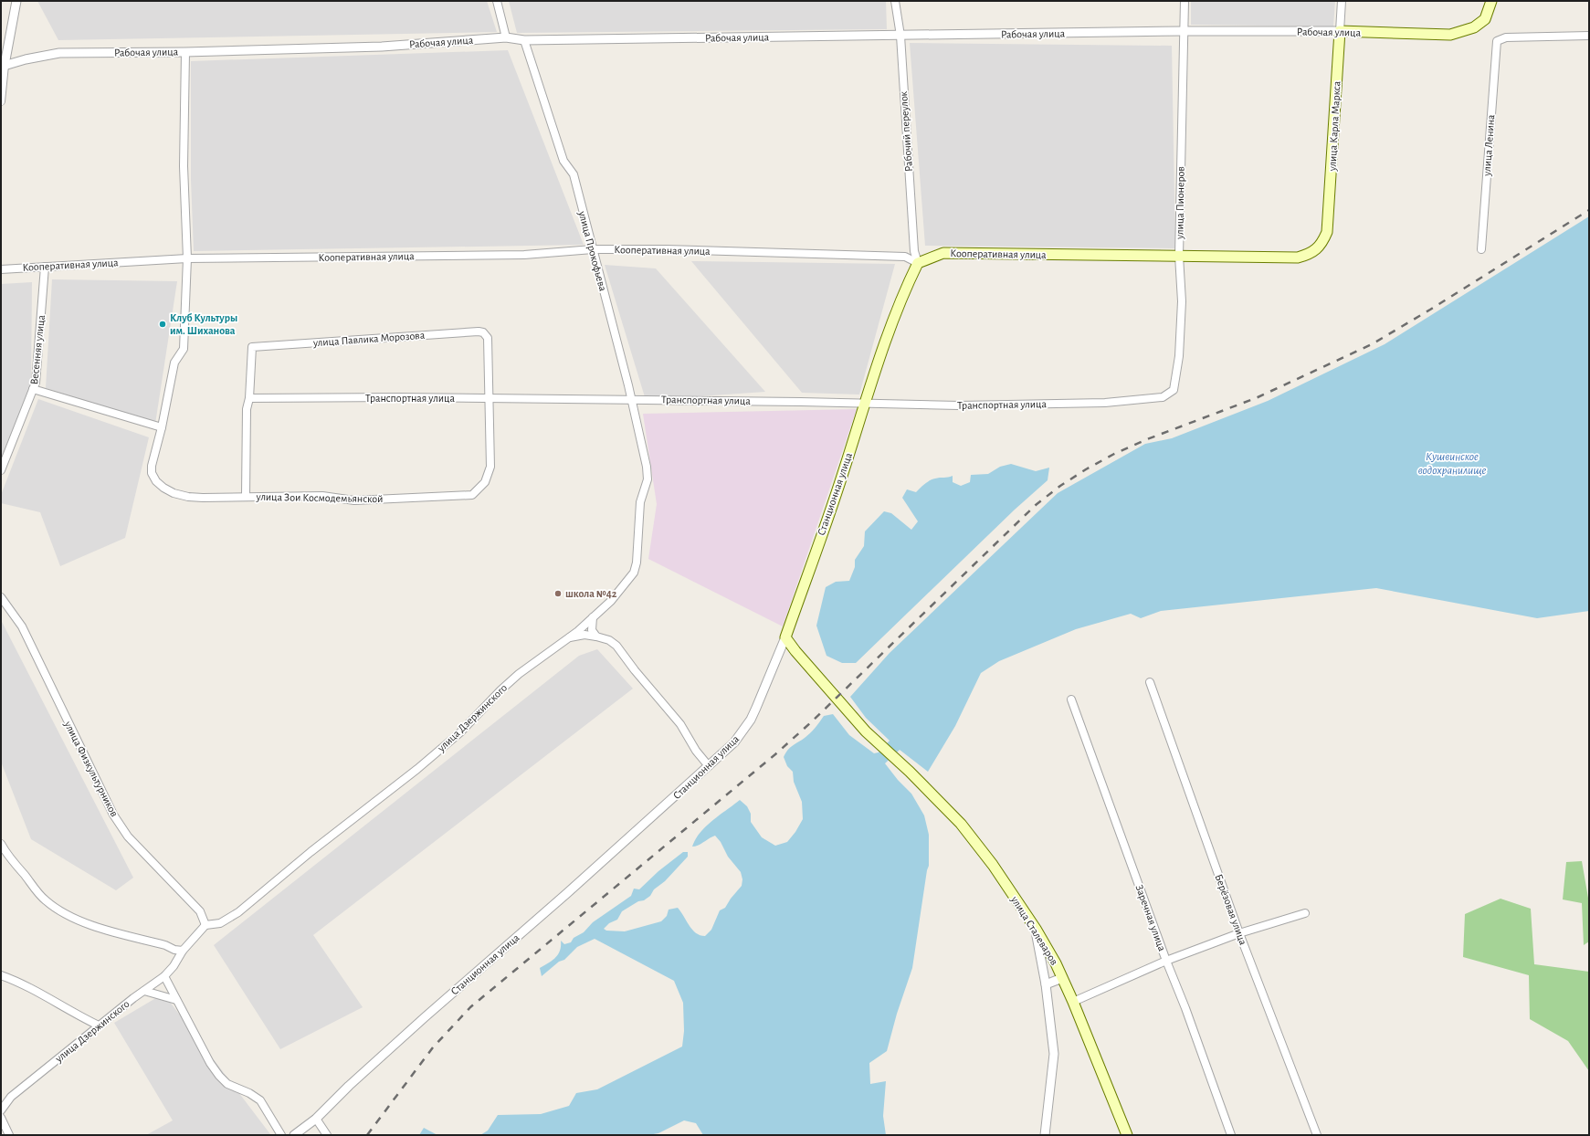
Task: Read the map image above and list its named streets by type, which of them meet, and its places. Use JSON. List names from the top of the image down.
{
  "streets": {
    "main road": [
      "Рабочая улица",
      "улица Карла Маркса",
      "Кооперативная улица",
      "Станционная улица",
      "улица Сталеваров"
    ],
    "street": [
      "Рабочий переулок",
      "улица Ленина",
      "улица Пионеров",
      "улица Прокофьева",
      "улица Павлика Морозова",
      "Весенняя улица",
      "Транспортная улица",
      "улица Зои Космодемьянской",
      "улица Дзержинского",
      "улица Физкультурников",
      "Берёзовая улица",
      "Заречная улица"
    ]
  },
  "crossings": [
    ["Рабочая улица", "улица Карла Маркса"],
    ["Рабочая улица", "Рабочий переулок"],
    ["Рабочая улица", "улица Пионеров"],
    ["Рабочая улица", "улица Прокофьева"],
    ["улица Карла Маркса", "Кооперативная улица"],
    ["Рабочий переулок", "Кооперативная улица"],
    ["Рабочий переулок", "Станционная улица"],
    ["улица Пионеров", "Кооперативная улица"],
    ["улица Пионеров", "Транспортная улица"],
    ["Кооперативная улица", "улица Прокофьева"],
    ["Кооперативная улица", "Весенняя улица"],
    ["Кооперативная улица", "Станционная улица"],
    ["улица Прокофьева", "Транспортная улица"],
    ["улица Прокофьева", "улица Дзержинского"],
    ["улица Павлика Морозова", "Транспортная улица"],
    ["улица Павлика Морозова", "улица Зои Космодемьянской"],
    ["Транспортная улица", "Станционная улица"],
    ["Транспортная улица", "улица Зои Космодемьянской"],
    ["Станционная улица", "улица Сталеваров"],
    ["улица Дзержинского", "улица Физкультурников"]
  ],
  "water": ["Кушвинское водохранилище"],
  "places": ["Клуб Культуры им. Шиханова", "школа №42"]
}
